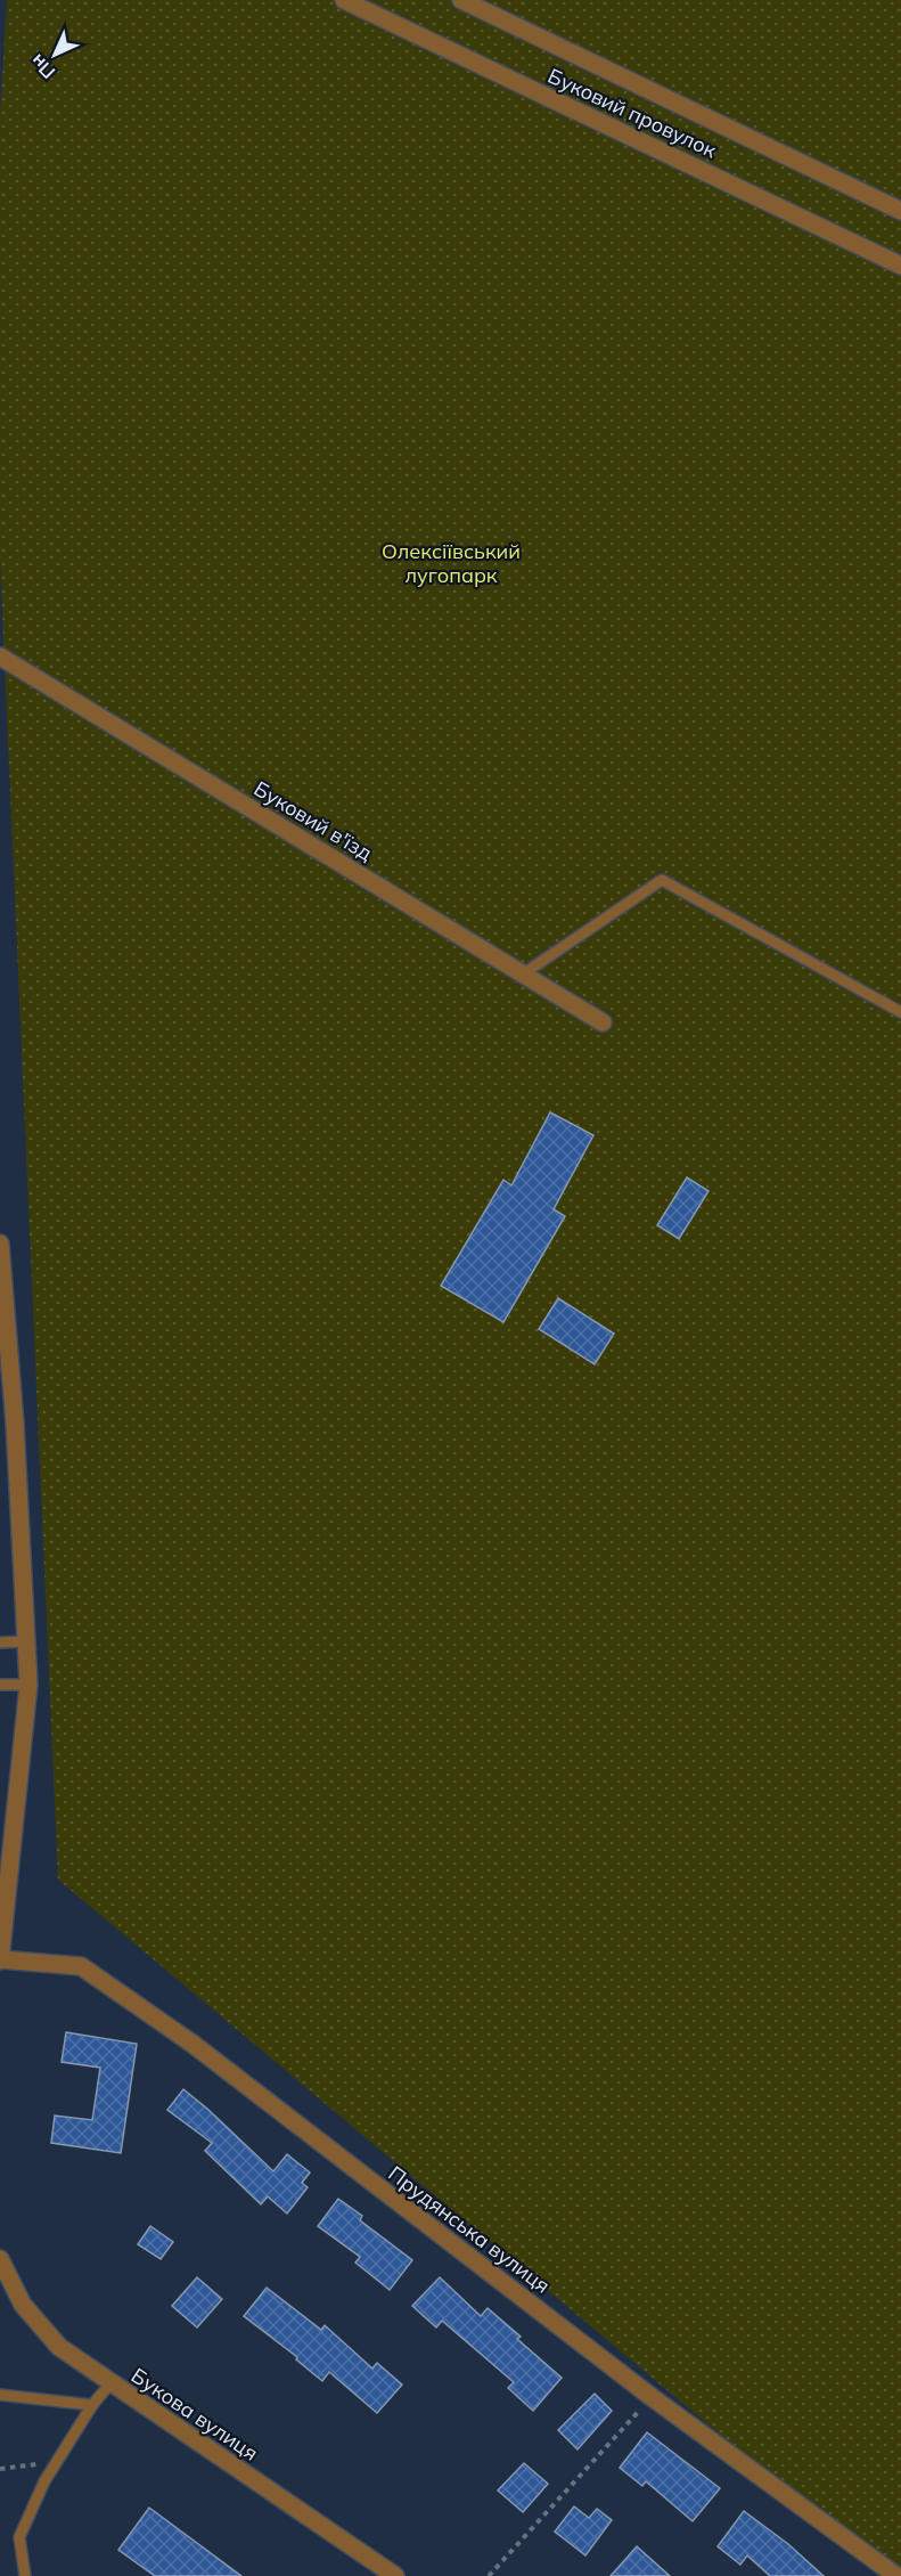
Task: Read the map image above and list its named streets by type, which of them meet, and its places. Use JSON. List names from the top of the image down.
{
  "streets": {
    "street": [
      "Буковий провулок",
      "Буковий в'їзд",
      "Прудянська вулиця",
      "Букова вулиця"
    ]
  },
  "parks": ["Олексіївський лугопарк"],
  "north": "bottom left"
}
